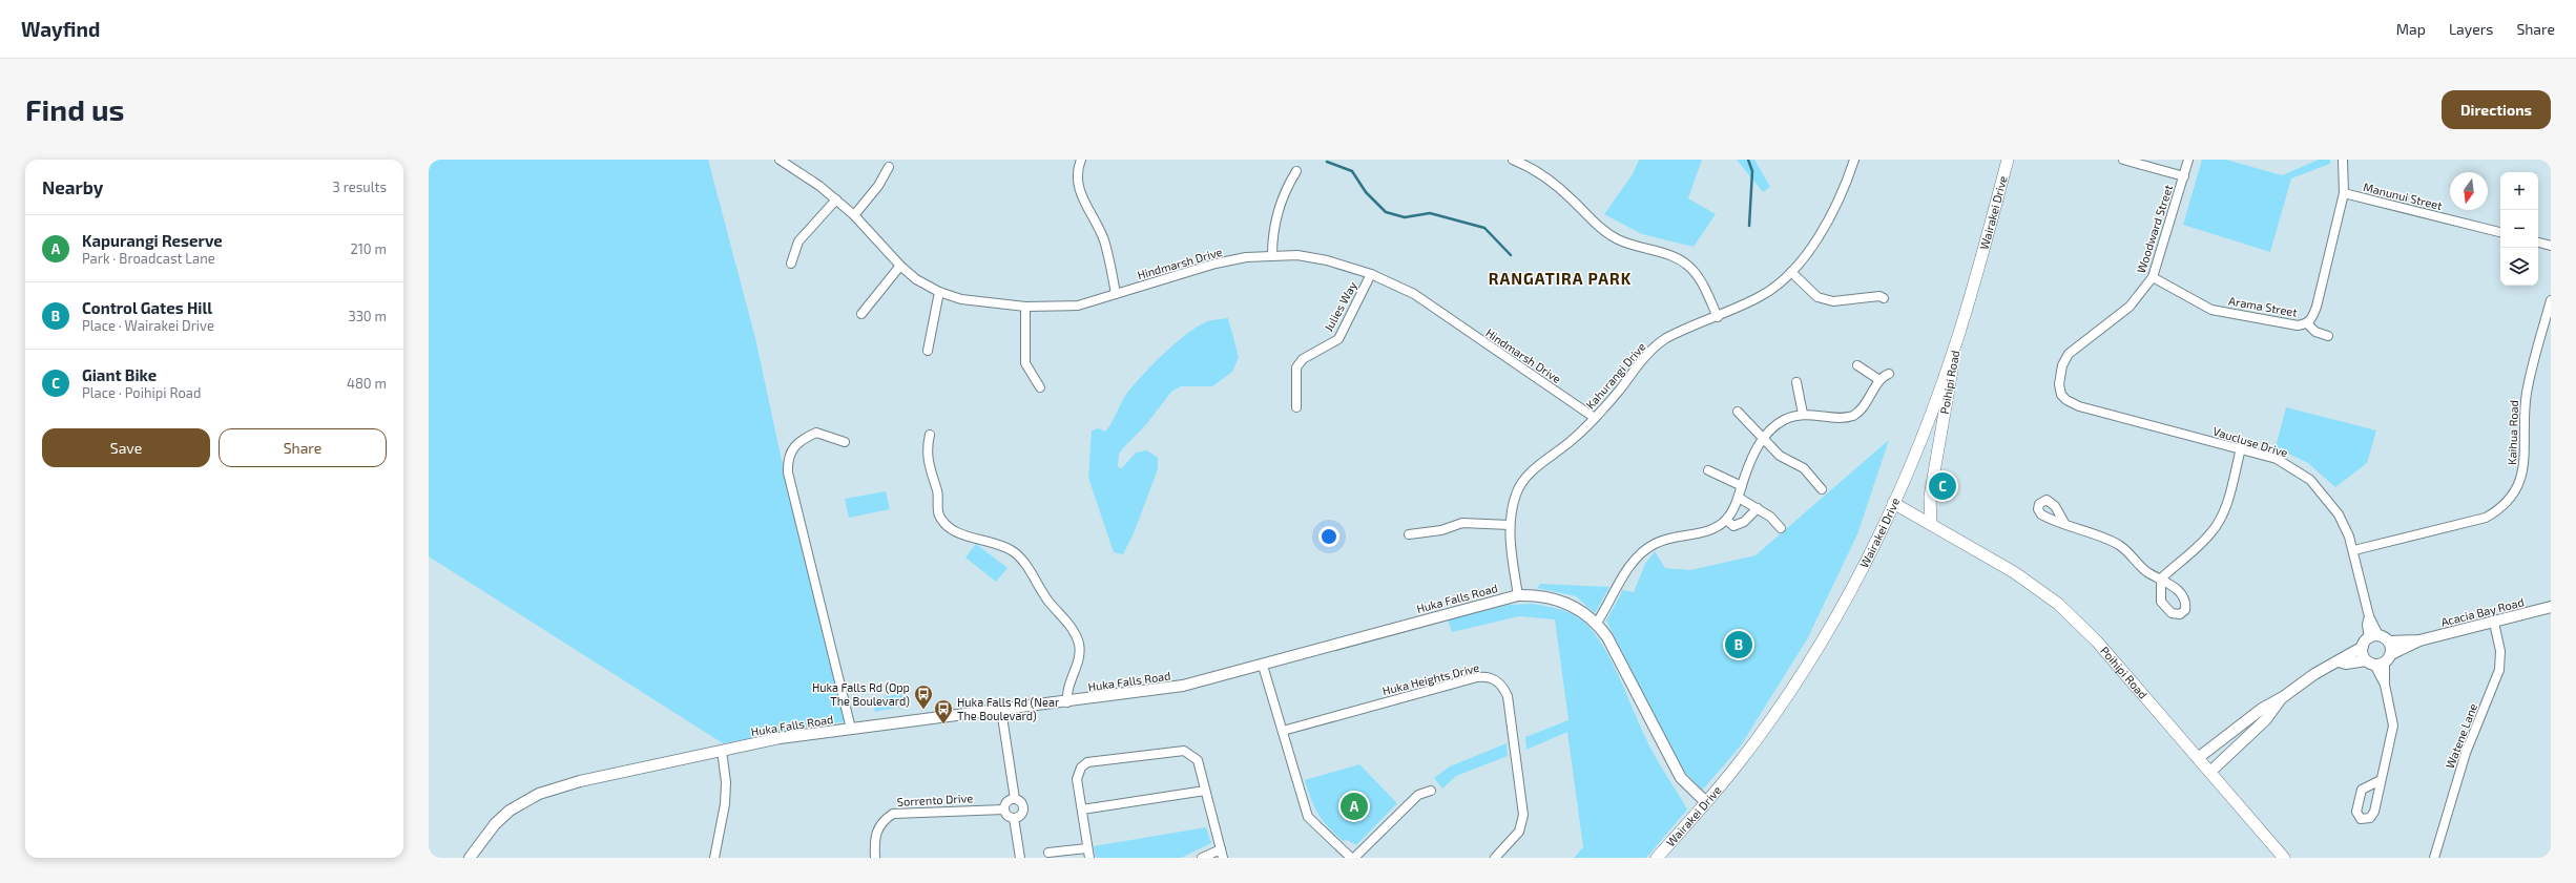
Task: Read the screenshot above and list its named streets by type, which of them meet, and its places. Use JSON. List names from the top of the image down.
{
  "streets": {
    "main road": ["Wairakei Drive", "Poihipi Road"],
    "street": [
      "Manunui Street",
      "Woodward Street",
      "Hindmarsh Drive",
      "Julies Way",
      "Arama Street",
      "Kahurangi Drive",
      "Kaihua Road",
      "Vaucluse Drive",
      "Huka Falls Road",
      "Acacia Bay Road",
      "Huka Heights Drive",
      "Watene Lane",
      "Sorrento Drive"
    ]
  },
  "crossings": [
    ["Manunui Street", "Arama Street"],
    ["Wairakei Drive", "Poihipi Road"],
    ["Wairakei Drive", "Huka Falls Road"],
    ["Woodward Street", "Arama Street"],
    ["Woodward Street", "Vaucluse Drive"],
    ["Hindmarsh Drive", "Julies Way"],
    ["Hindmarsh Drive", "Kahurangi Drive"],
    ["Kahurangi Drive", "Huka Falls Road"],
    ["Poihipi Road", "Acacia Bay Road"],
    ["Kaihua Road", "Vaucluse Drive"],
    ["Vaucluse Drive", "Acacia Bay Road"],
    ["Acacia Bay Road", "Watene Lane"]
  ],
  "districts": ["RANGATIRA PARK"],
  "places": {
    "bus stop": ["Huka Falls Rd (Opp The Boulevard)", "Huka Falls Rd (Near The Boulevard)"]
  },
  "north": "bottom",
  "page": {
    "header": "Wayfind",
    "nav": ["Map", "Layers", "Share"],
    "buttons": [
      "Directions",
      ["Save", "Share"]
    ],
    "title": "Find us",
    "heading": ["Nearby", "3 results"],
    "map_buttons": ["+", "−"],
    "list": [
      {
        "mark": "A",
        "name": "Kapurangi Reserve",
        "note": "Park · Broadcast Lane",
        "value": "210 m"
      },
      {
        "mark": "B",
        "name": "Control Gates Hill",
        "note": "Place · Wairakei Drive",
        "value": "330 m"
      },
      {
        "mark": "C",
        "name": "Giant Bike",
        "note": "Place · Poihipi Road",
        "value": "480 m"
      }
    ],
    "pins": ["C", "B", "A"]
  }
}
